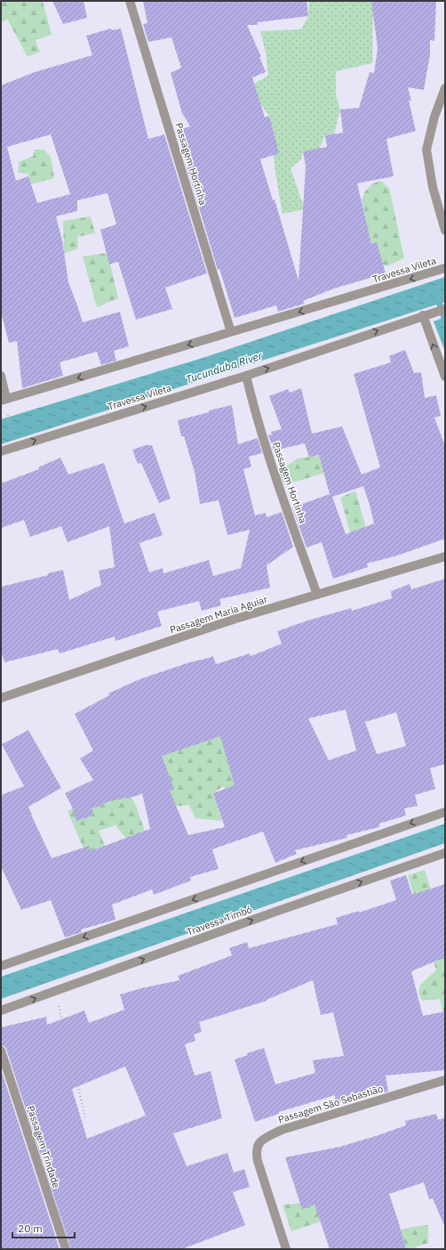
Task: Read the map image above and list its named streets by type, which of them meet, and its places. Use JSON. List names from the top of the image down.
{
  "streets": {
    "street": [
      "Passagem Hortinha",
      "Travessa Vileta",
      "Passagem Maria Aguiar",
      "Travessa Timbó",
      "Passagem São Sebastião",
      "Passagem Trindade"
    ]
  },
  "crossings": [
    ["Passagem Hortinha", "Travessa Vileta"],
    ["Passagem Hortinha", "Passagem Maria Aguiar"]
  ],
  "water": ["Tucunduba River"],
  "scale_bar": "20 m"
}
